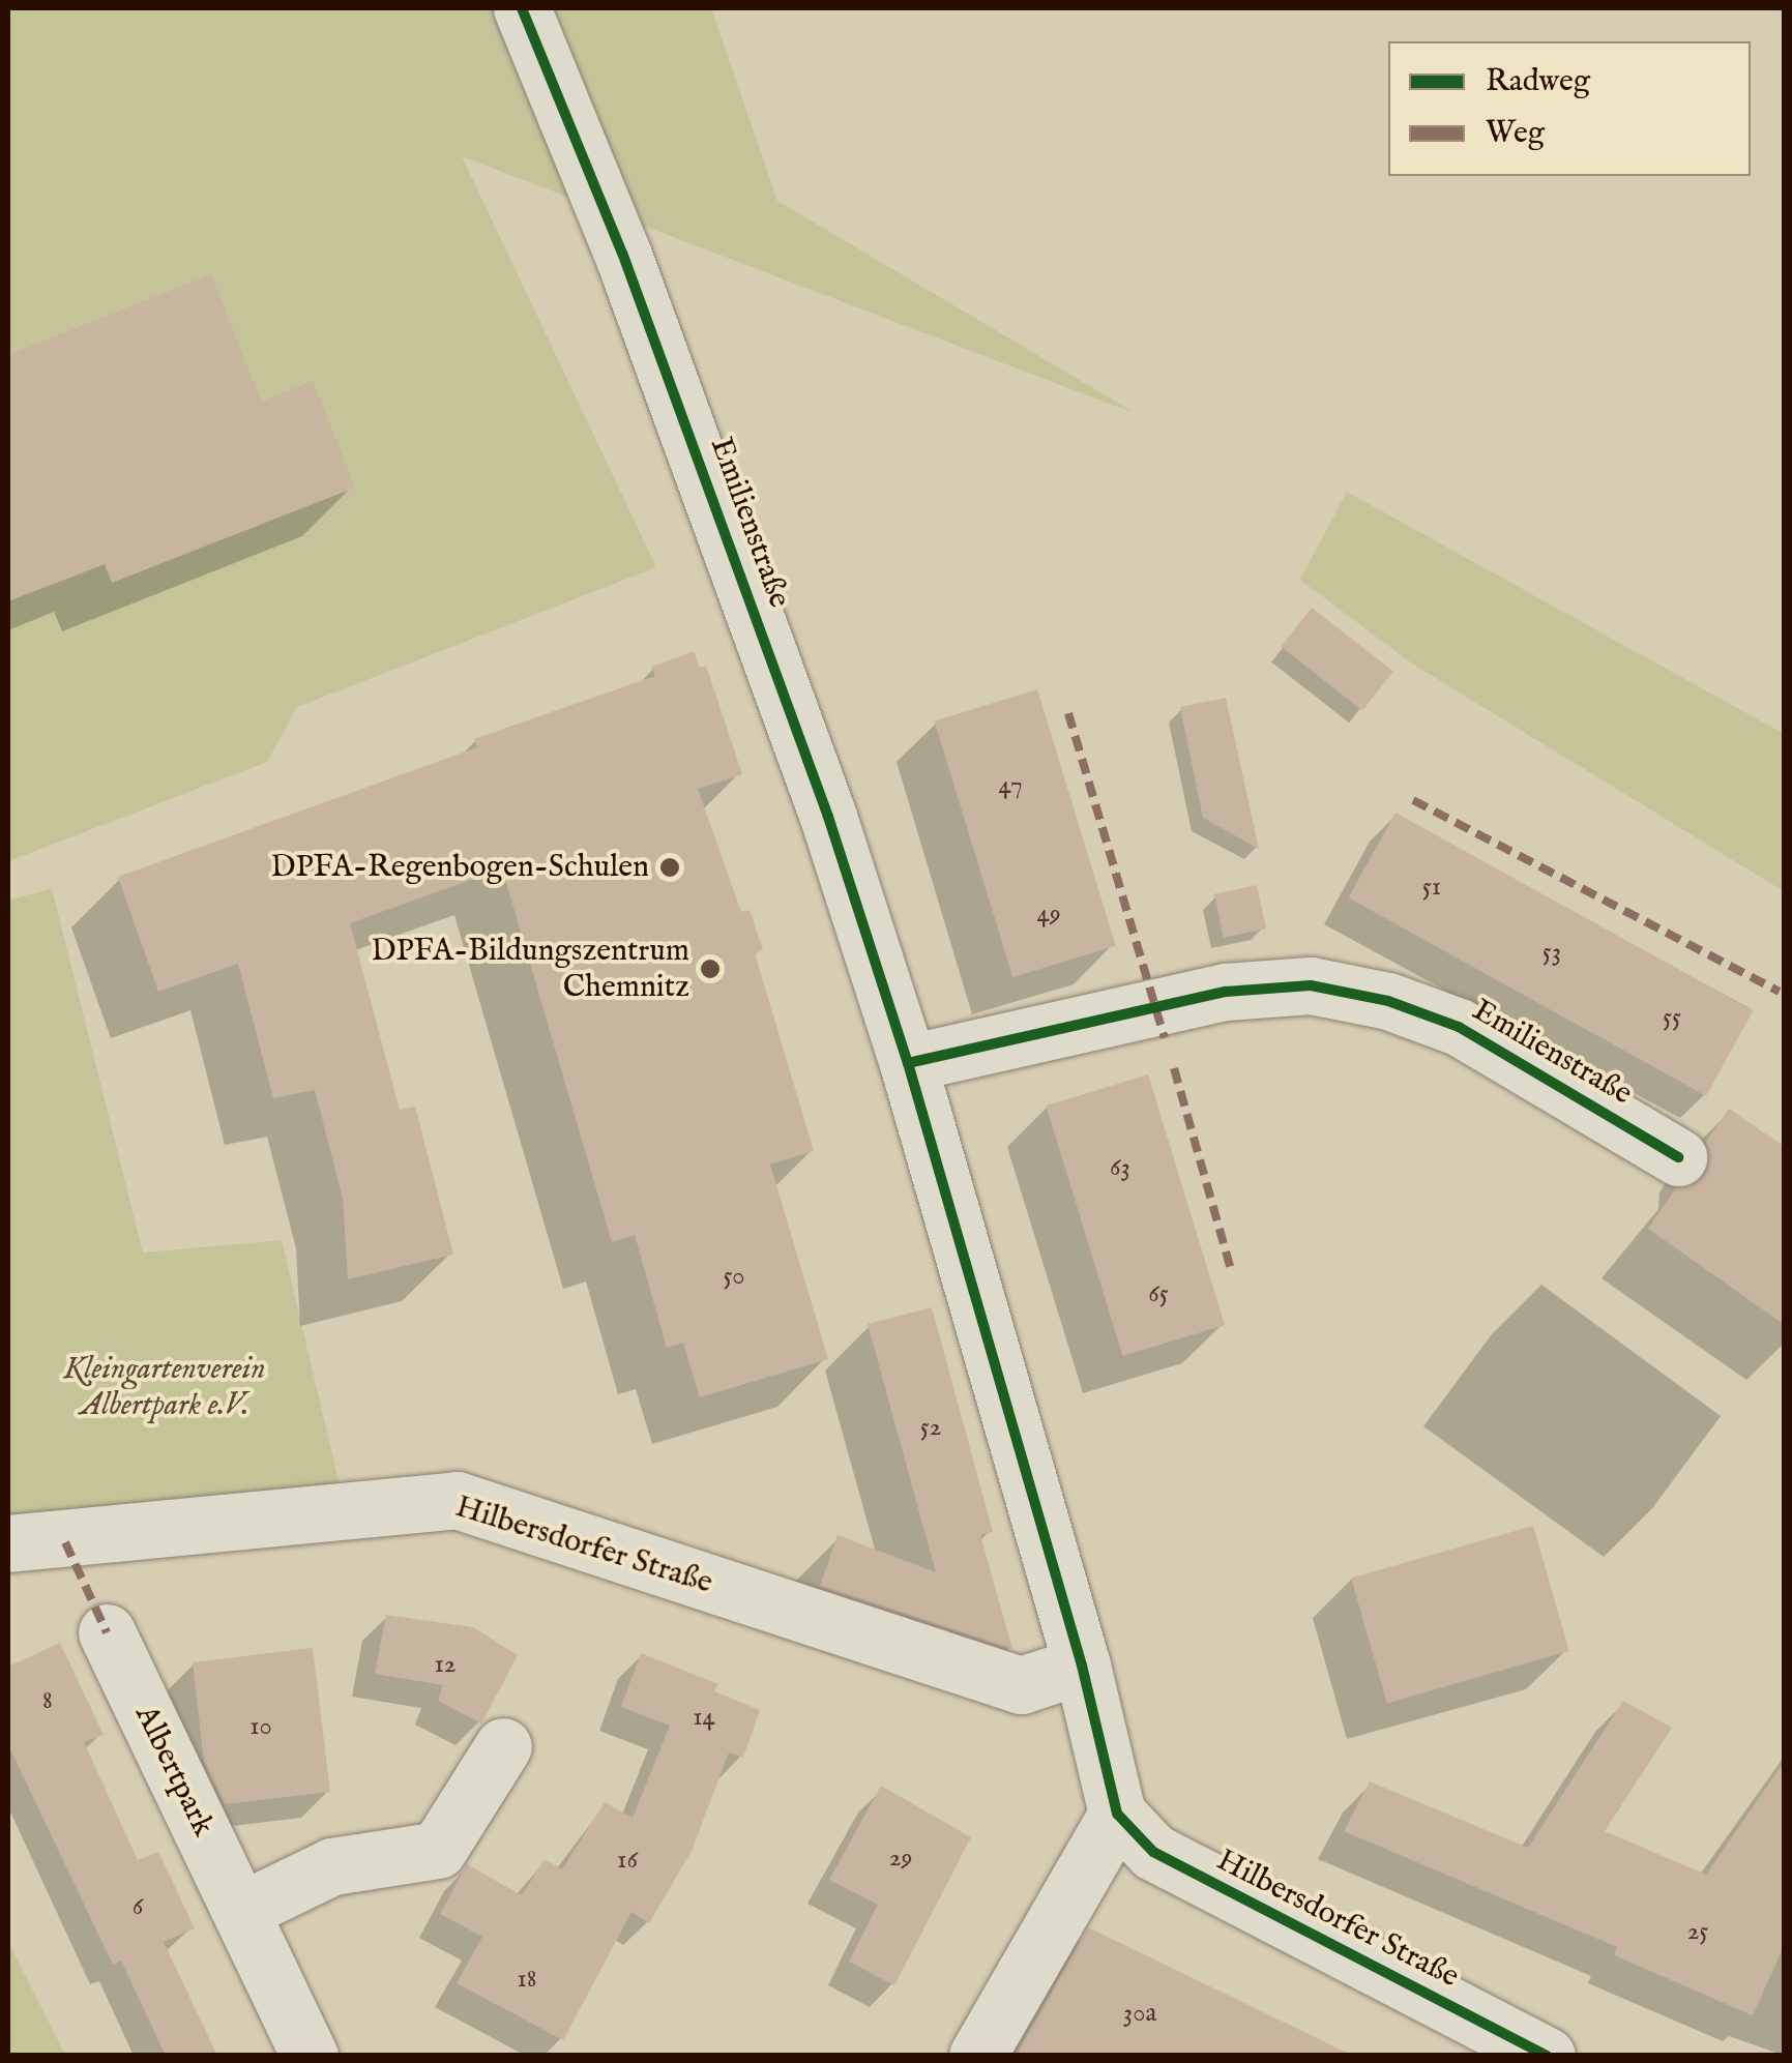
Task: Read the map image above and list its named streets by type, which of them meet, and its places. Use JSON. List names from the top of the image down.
{
  "streets": {
    "street": ["Emilienstraße", "Hilbersdorfer Straße", "Albertpark"]
  },
  "crossings": [
    ["Emilienstraße", "Hilbersdorfer Straße"]
  ],
  "parks": ["Kleingartenverein Albertpark e.V."],
  "places": ["DPFA-Regenbogen-Schulen", "DPFA-Bildungszentrum Chemnitz"],
  "house_numbers": [
    "47",
    "51",
    "49",
    "53",
    "55",
    "63",
    "50",
    "65",
    "52",
    "12",
    "8",
    "14",
    "10",
    "29",
    "16",
    "6",
    "25",
    "18",
    "30a"
  ],
  "legend": ["Radweg", "Weg"]
}
